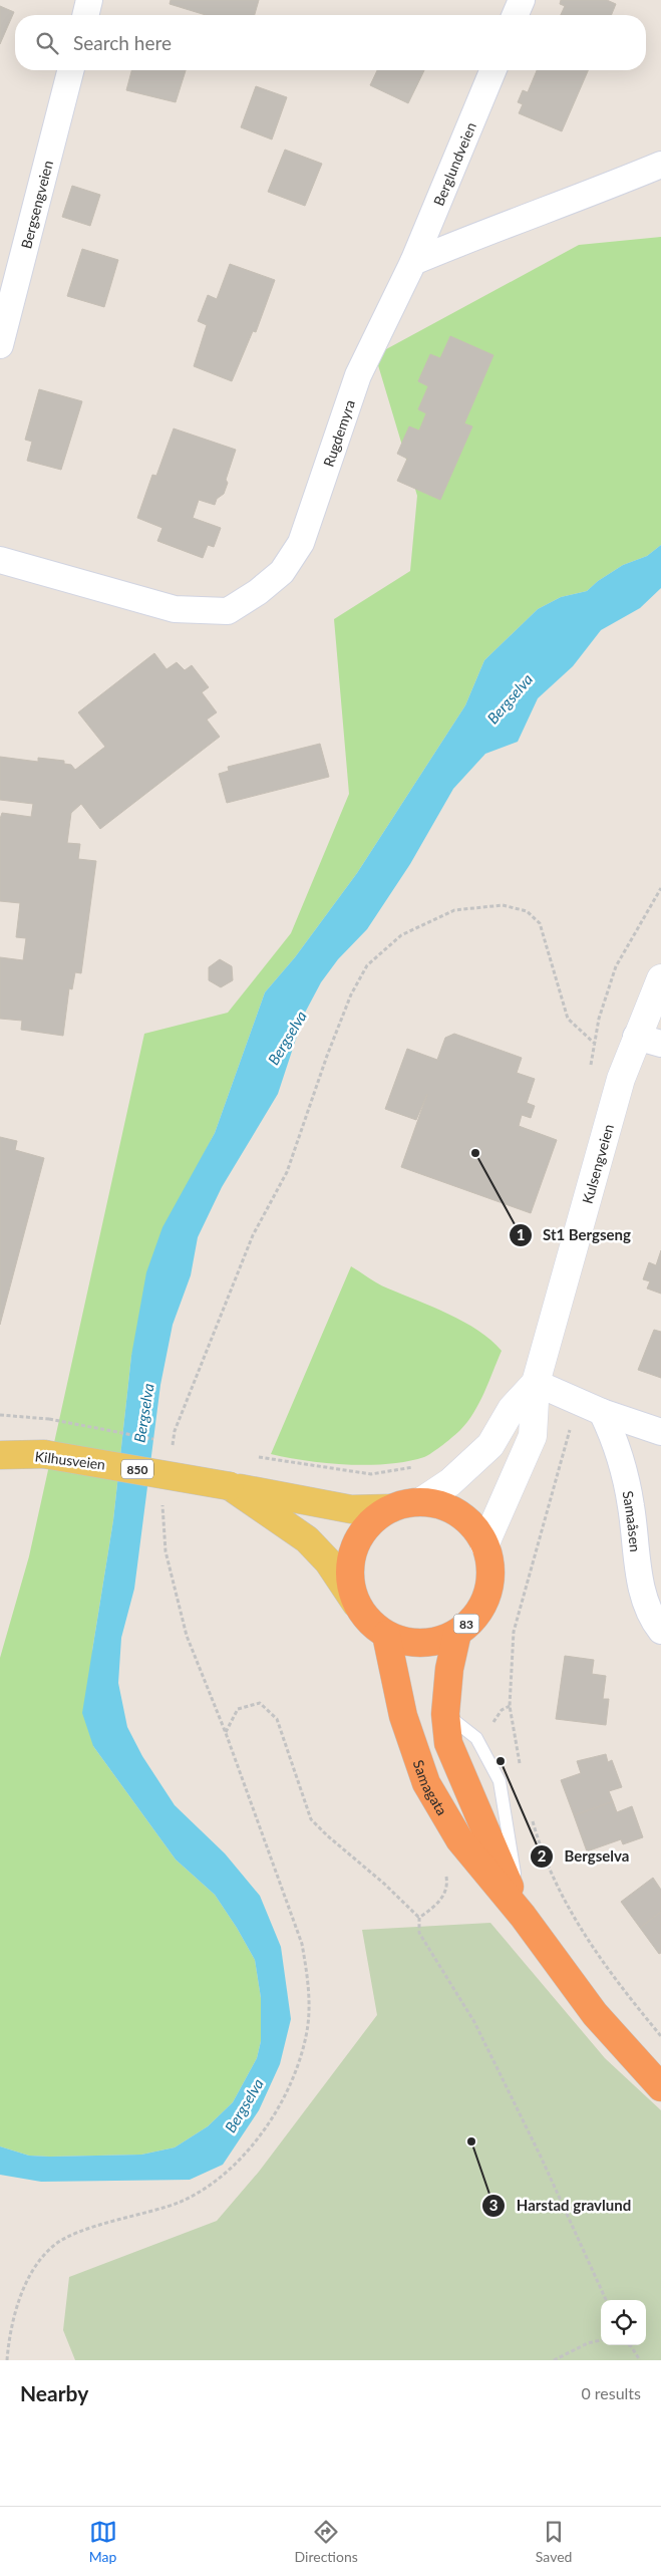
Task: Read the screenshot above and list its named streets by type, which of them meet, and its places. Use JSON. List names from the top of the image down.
{
  "streets": {
    "highway": ["83", "Samagata"],
    "main road": ["Kulsengveien", "Kilhusveien", "850"],
    "street": [
      "Berglundveien",
      "Bergsengveien",
      "Rugdemyra",
      "Samaåsen"
    ]
  },
  "crossings": [
    ["Berglundveien", "Rugdemyra"],
    ["Kulsengveien", "Kilhusveien"],
    ["Kulsengveien", "83"],
    ["Kulsengveien", "Samagata"],
    ["Kilhusveien", "83"],
    ["Kilhusveien", "Samagata"],
    ["83", "Samagata"]
  ],
  "water": ["Bergselva"],
  "places": ["St1 Bergseng", "Bergselva", "Harstad gravlund"],
  "page": {
    "search": "Search here",
    "heading": ["Nearby", "0 results"],
    "nav": ["Map", "Directions", "Saved"]
  }
}
